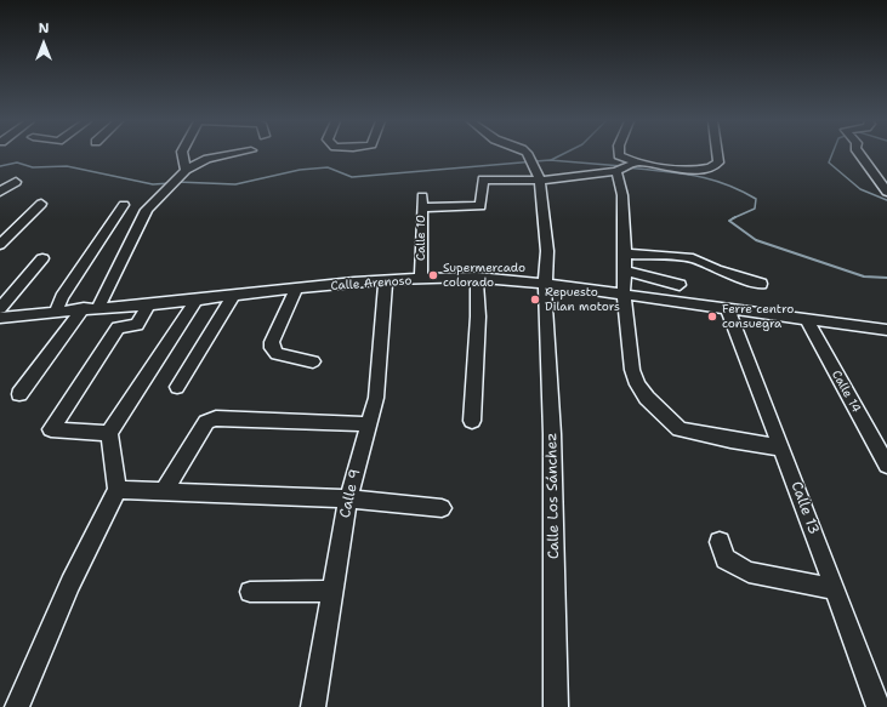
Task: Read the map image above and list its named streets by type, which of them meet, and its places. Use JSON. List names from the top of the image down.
{
  "streets": {
    "street": [
      "Calle 10",
      "Calle Arenoso",
      "Calle 14",
      "Calle 9",
      "Calle Los Sánchez",
      "Calle 13"
    ]
  },
  "crossings": [
    ["Calle 10", "Calle Arenoso"],
    ["Calle 10", "Calle Los Sánchez"],
    ["Calle Arenoso", "Calle 14"],
    ["Calle Arenoso", "Calle 9"],
    ["Calle Arenoso", "Calle Los Sánchez"],
    ["Calle Arenoso", "Calle 13"]
  ],
  "places": ["Supermercado colorado", "Repuesto Dilan motors", "Ferre centro consuegra"],
  "north": "top"
}
